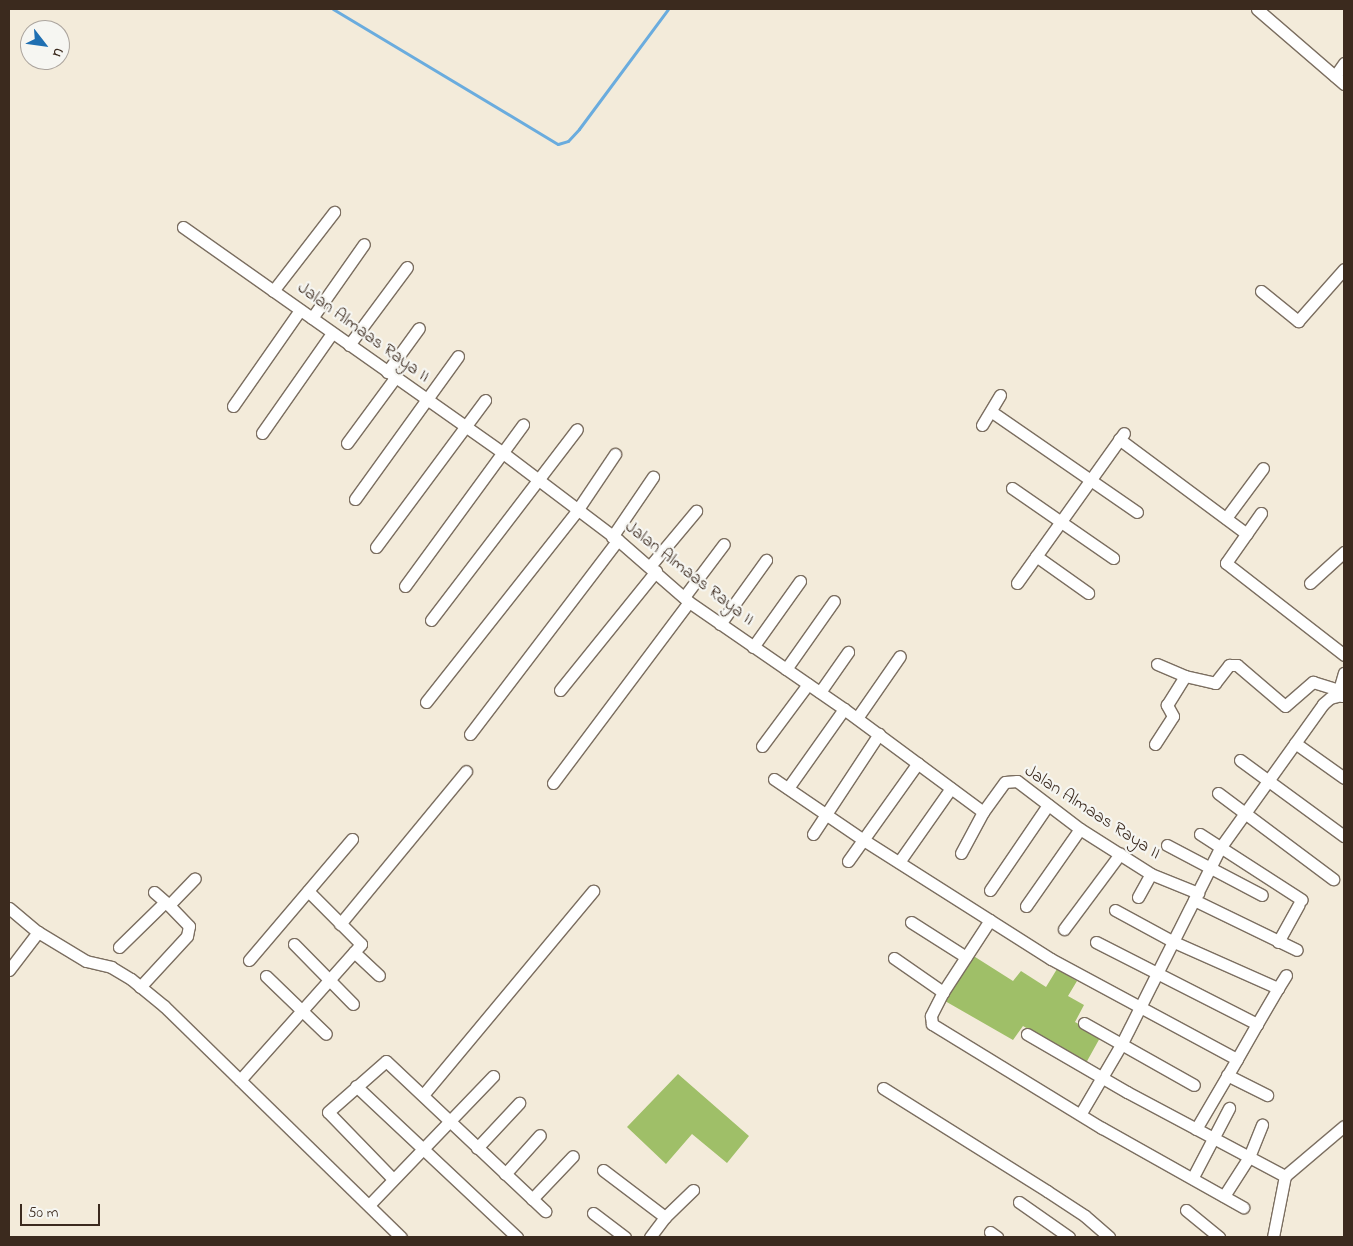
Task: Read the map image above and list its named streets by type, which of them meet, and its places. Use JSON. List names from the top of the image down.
{
  "streets": {
    "street": ["Jalan Almaas Raya II"]
  },
  "scale_bar": "50 m",
  "north": "bottom right"
}
